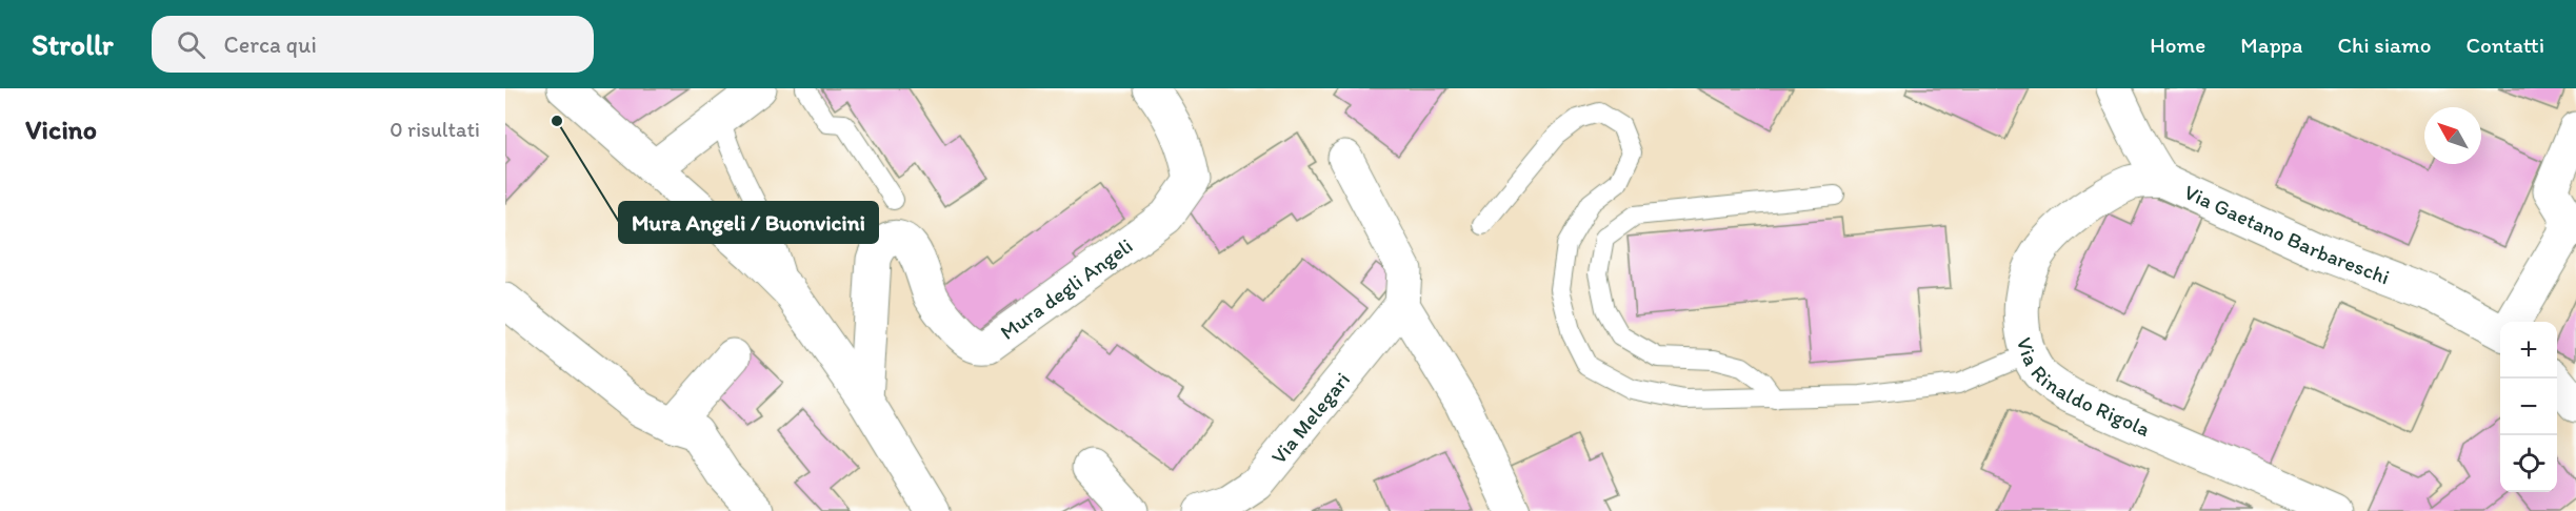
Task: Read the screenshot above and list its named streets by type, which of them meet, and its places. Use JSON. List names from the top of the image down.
{
  "streets": {
    "street": [
      "Via Gaetano Barbareschi",
      "Mura degli Angeli",
      "Via Rinaldo Rigola",
      "Via Melegari"
    ]
  },
  "crossings": [
    ["Via Gaetano Barbareschi", "Via Rinaldo Rigola"]
  ],
  "places": ["Mura Angeli / Buonvicini"],
  "north": "top left",
  "page": {
    "header": "Strollr",
    "search": "Cerca qui",
    "nav": [
      "Home",
      "Mappa",
      "Chi siamo",
      "Contatti"
    ],
    "heading": ["Vicino", "0 risultati"],
    "map_buttons": ["+", "−"]
  }
}
